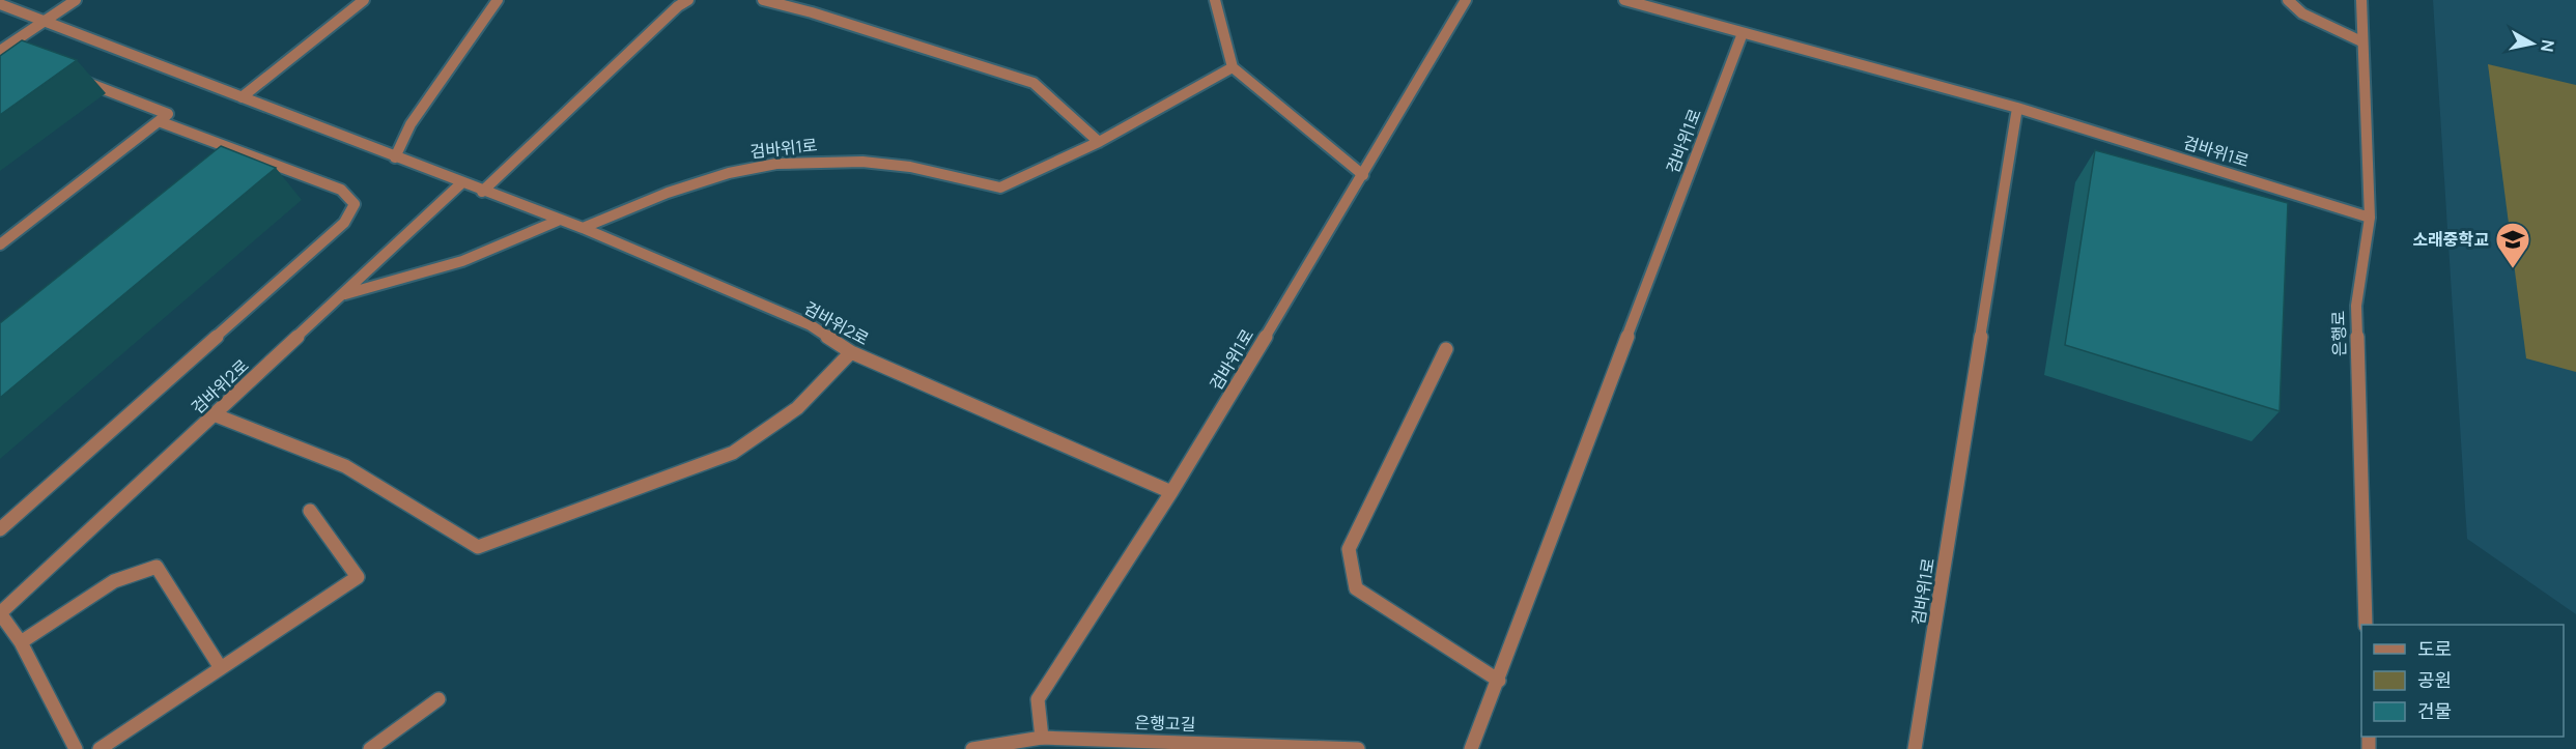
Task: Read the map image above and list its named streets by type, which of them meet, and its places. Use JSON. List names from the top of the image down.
{
  "streets": {
    "street": [
      "검바위1로",
      "검바위2로",
      "은행로",
      "은행고길"
    ]
  },
  "crossings": [
    ["검바위1로", "검바위2로"],
    ["검바위1로", "은행로"],
    ["검바위1로", "은행고길"]
  ],
  "places": {
    "school or university": ["소래중학교"]
  },
  "legend": ["도로", "공원", "건물"],
  "north": "right"
}
